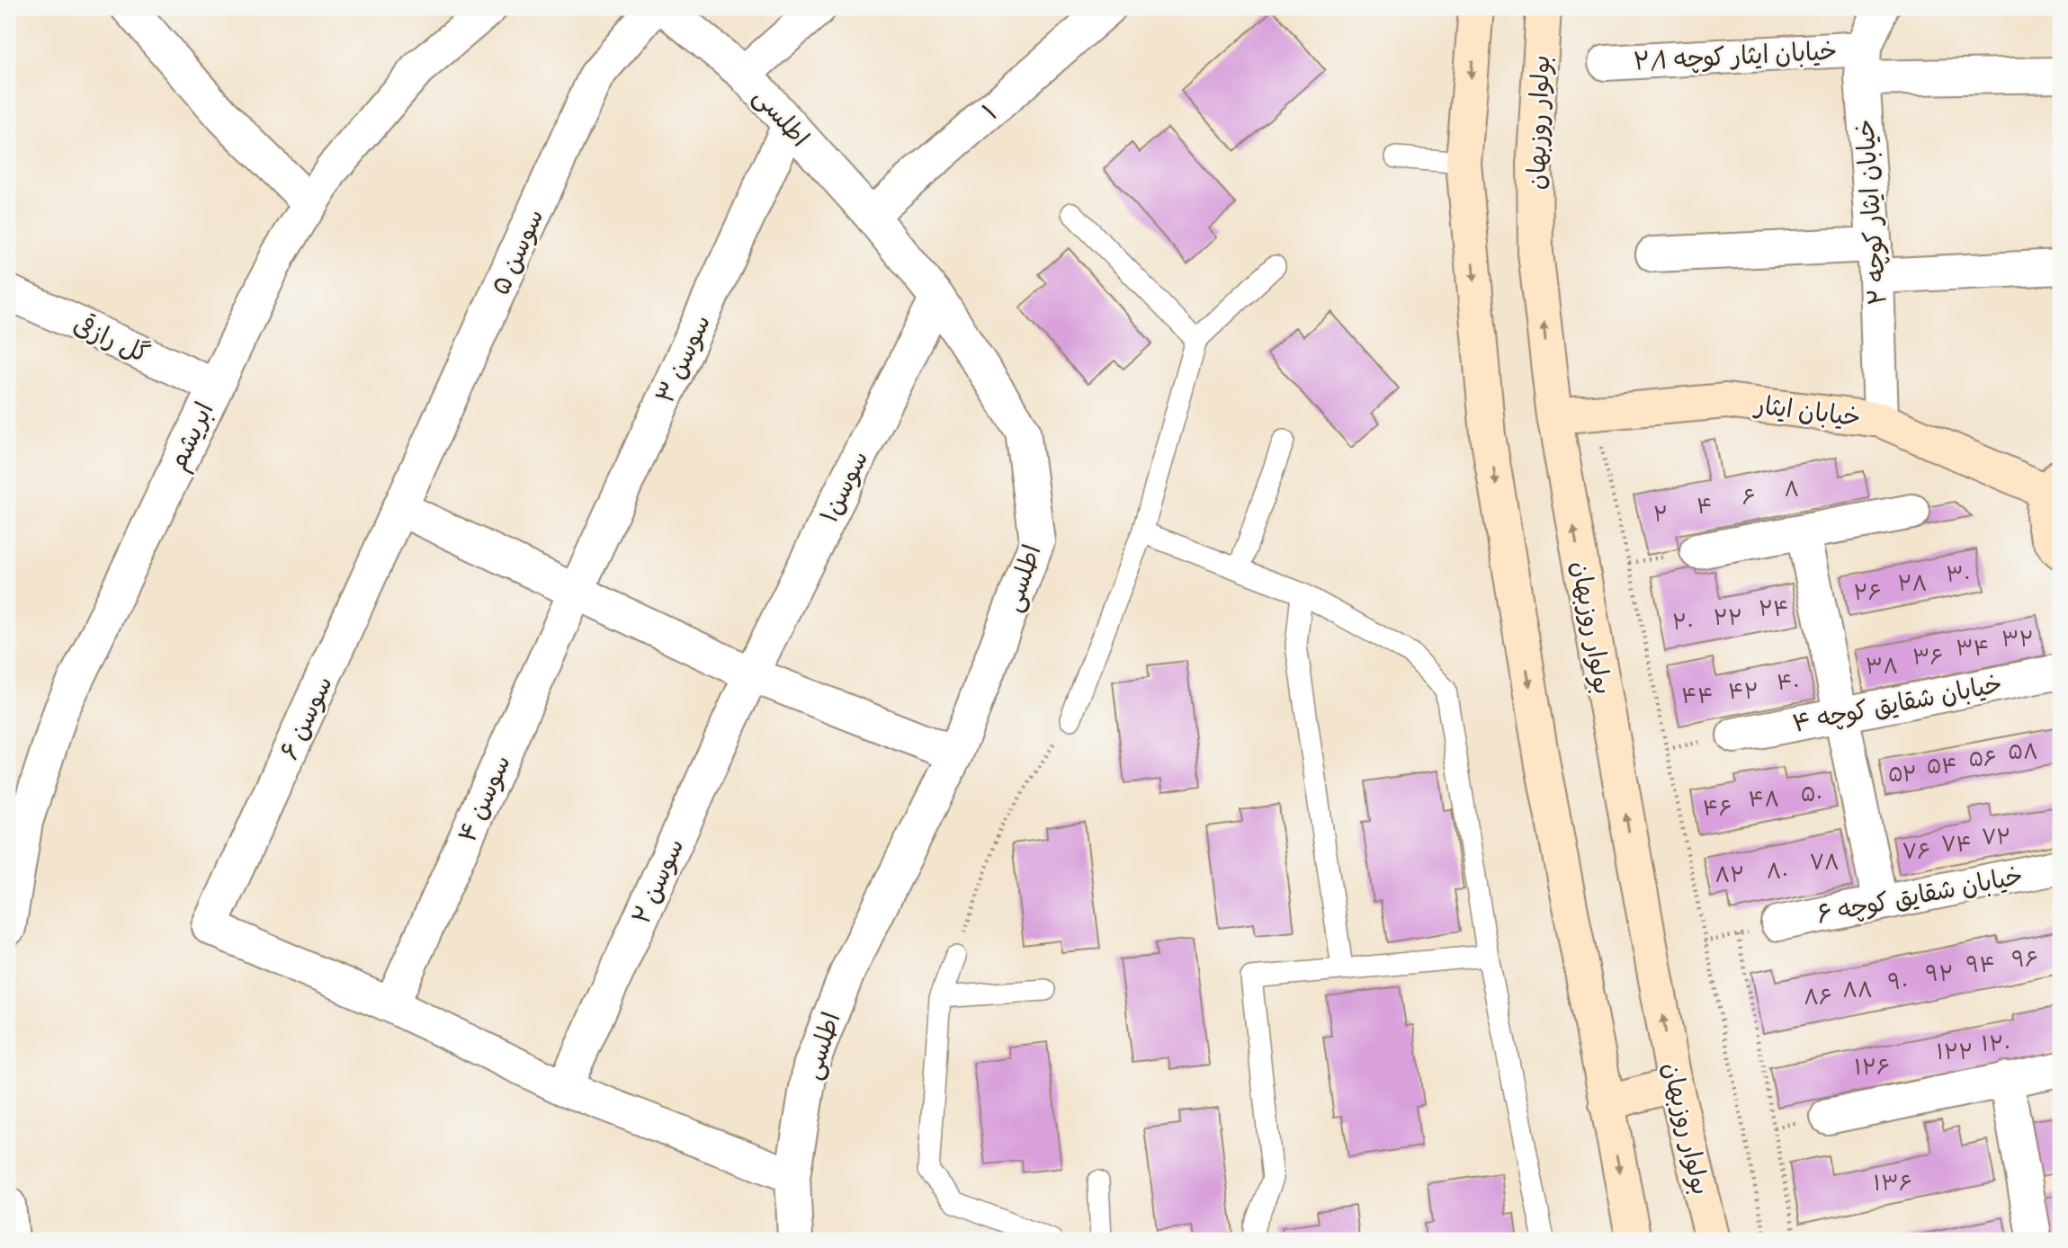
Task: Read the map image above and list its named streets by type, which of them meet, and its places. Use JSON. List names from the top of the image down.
{
  "streets": {
    "main road": ["بولوار روزبهان", "خیابان ایثار"],
    "street": [
      "خیابان ایثار کوچه ۲/۱",
      "۱",
      "اطلسی",
      "خیابان ایثار کوچه ۲",
      "۵ سوسن",
      "گل رازقی",
      "سوسن ۳",
      "ابریشم",
      "سوسن۱",
      "خیابان شقایق کوچه ۴",
      "سوسن ۶",
      "سوسن ۴",
      "سوسن ۲",
      "خیابان شقایق کوچه ۶"
    ]
  },
  "crossings": [
    ["خیابان ایثار کوچه ۲/۱", "خیابان ایثار کوچه ۲"],
    ["۱", "اطلسی"],
    ["اطلسی", "سوسن ۳"],
    ["اطلسی", "سوسن۱"],
    ["بولوار روزبهان", "خیابان ایثار"],
    ["خیابان ایثار کوچه ۲", "خیابان ایثار"],
    ["۵ سوسن", "سوسن ۶"],
    ["گل رازقی", "ابریشم"],
    ["سوسن ۳", "سوسن ۴"],
    ["سوسن۱", "سوسن ۲"],
    ["سوسن ۶", "سوسن ۴"]
  ],
  "house_numbers": [
    "۸",
    "۶",
    "۴",
    "۲",
    "۳۰",
    "۲۸",
    "۲۶",
    "۲۴",
    "۲۲",
    "۲۰",
    "۳۲",
    "۳۴",
    "۳۶",
    "۳۸",
    "۴۰",
    "۴۲",
    "۴۴",
    "۵۸",
    "۵۶",
    "۵۴",
    "۵۲",
    "۵۰",
    "۴۸",
    "۴۶",
    "۷۲",
    "۷۴",
    "۷۶",
    "۷۸",
    "۸۰",
    "۸۲",
    "۹۶",
    "۹۴",
    "۹۲",
    "۹۰",
    "۸۸",
    "۸۶",
    "۱۲۰",
    "۱۲۲",
    "۱۲۶",
    "۱۳۶"
  ]
}
